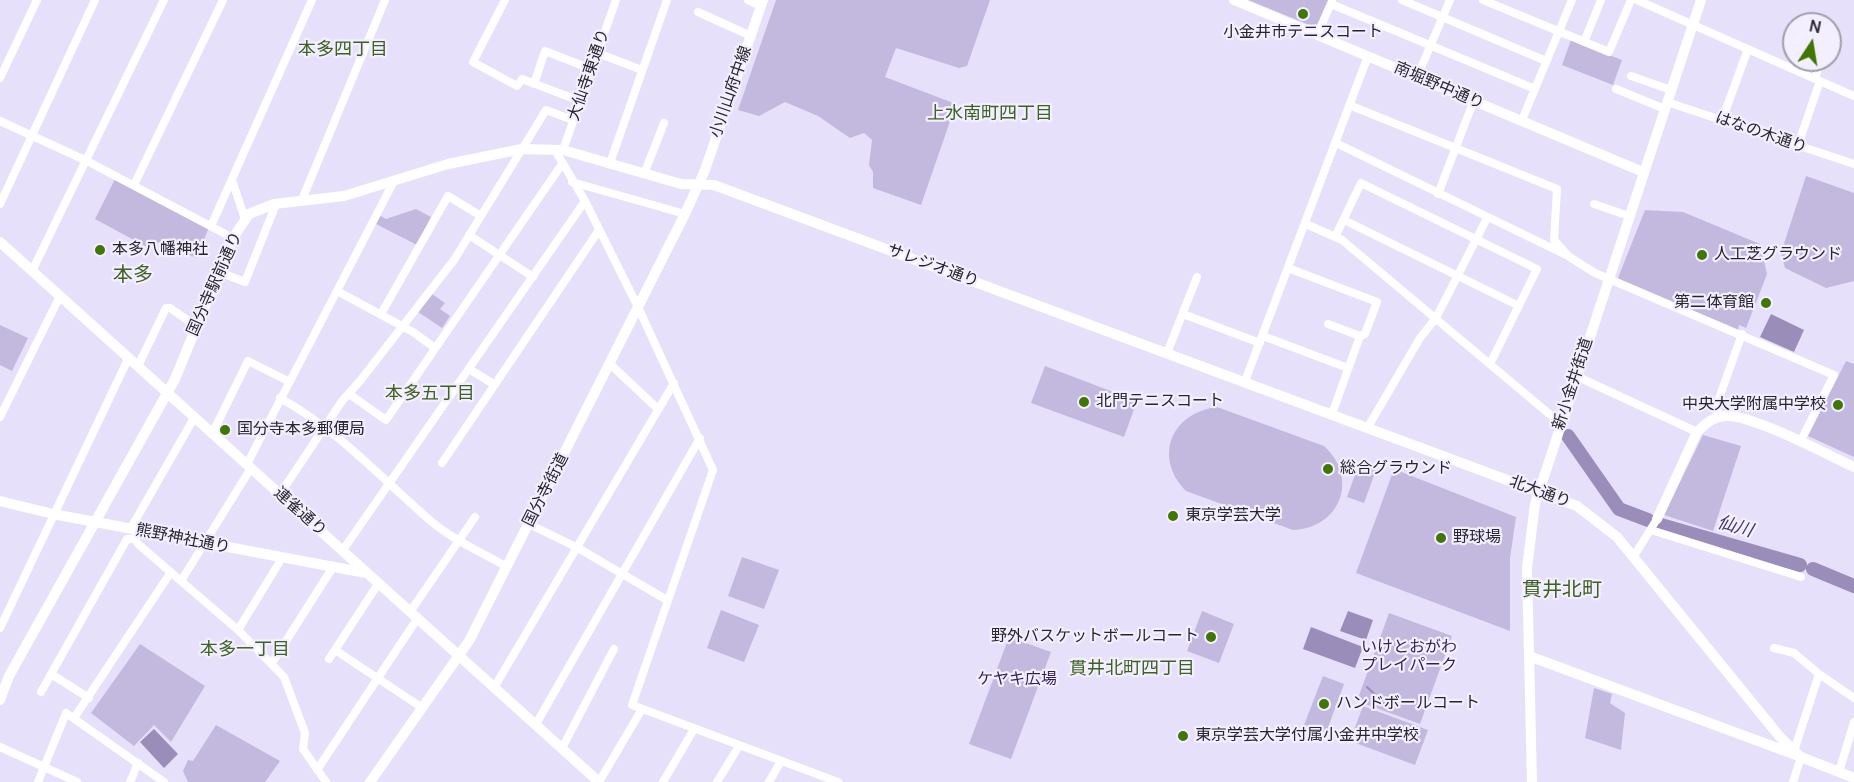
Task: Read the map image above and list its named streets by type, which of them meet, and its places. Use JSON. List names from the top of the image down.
{
  "streets": {
    "street": [
      "大仙寺東通り",
      "南堀野中通り",
      "小川山府中線",
      "はなの木通り",
      "サレジオ通り",
      "国分寺駅前通り",
      "新小金井街道",
      "国分寺街道",
      "北大通り",
      "連雀通り",
      "熊野神社通り"
    ]
  },
  "crossings": [
    ["大仙寺東通り", "国分寺駅前通り"],
    ["南堀野中通り", "新小金井街道"],
    ["小川山府中線", "サレジオ通り"],
    ["小川山府中線", "国分寺駅前通り"],
    ["小川山府中線", "国分寺街道"],
    ["はなの木通り", "新小金井街道"],
    ["サレジオ通り", "国分寺駅前通り"],
    ["サレジオ通り", "国分寺街道"],
    ["サレジオ通り", "北大通り"],
    ["国分寺駅前通り", "国分寺街道"],
    ["国分寺駅前通り", "連雀通り"],
    ["国分寺駅前通り", "熊野神社通り"],
    ["新小金井街道", "北大通り"],
    ["国分寺街道", "連雀通り"],
    ["連雀通り", "熊野神社通り"]
  ],
  "districts": [
    "本多四丁目",
    "上水南町四丁目",
    "本多",
    "本多五丁目",
    "貫井北町",
    "本多一丁目",
    "貫井北町四丁目"
  ],
  "water": ["仙川"],
  "parks": ["いけとおがわ プレイパーク", "ケヤキ広場"],
  "places": [
    "小金井市テニスコート",
    "本多八幡神社",
    "人工芝グラウンド",
    "第二体育館",
    "北門テニスコート",
    "中央大学附属中学校",
    "国分寺本多郵便局",
    "総合グラウンド",
    "東京学芸大学",
    "野球場",
    "野外バスケットボールコート",
    "ハンドボールコート",
    "東京学芸大学付属小金井中学校"
  ],
  "north": "top"
}
